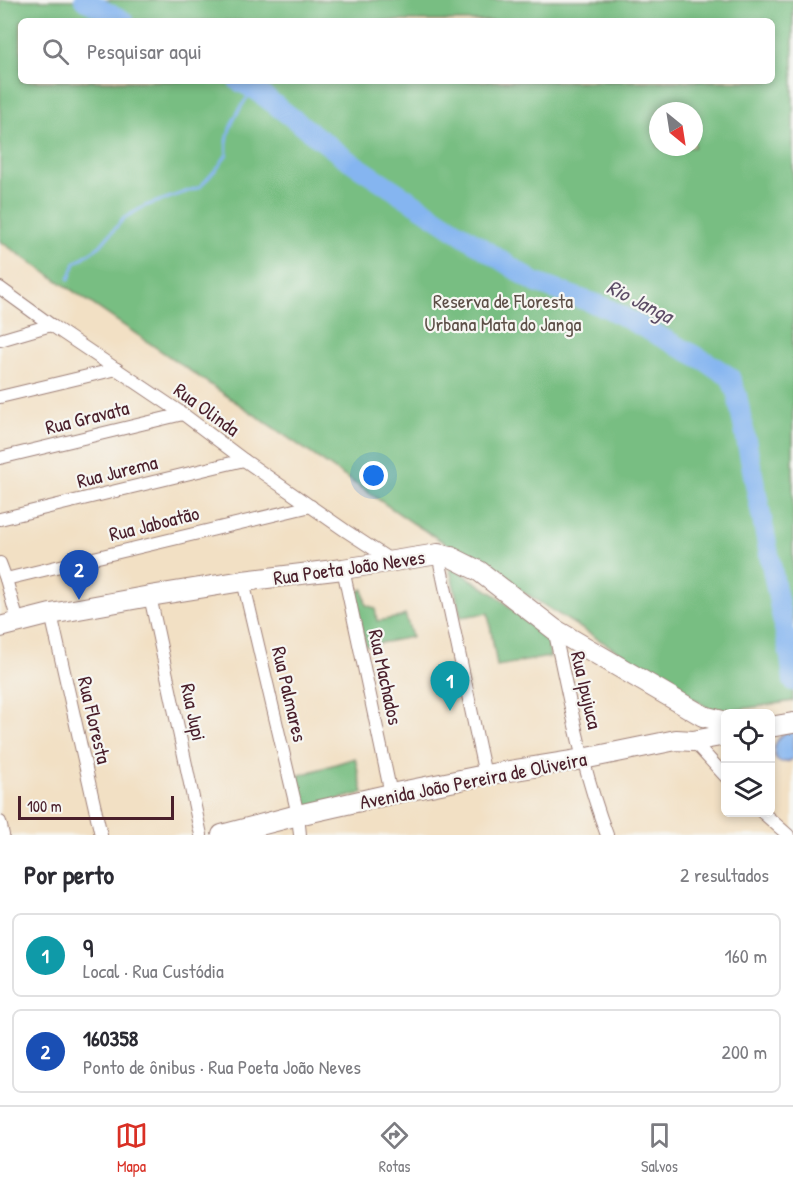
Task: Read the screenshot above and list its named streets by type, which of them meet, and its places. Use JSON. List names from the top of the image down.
{
  "streets": {
    "main road": ["Rua Poeta João Neves", "Avenida João Pereira de Oliveira"],
    "street": [
      "Rua Olinda",
      "Rua Gravata",
      "Rua Jurema",
      "Rua Jaboatão",
      "Rua Machados",
      "Rua Ipujuca",
      "Rua Palmares",
      "Rua Jupi",
      "Rua Floresta"
    ]
  },
  "crossings": [
    ["Rua Olinda", "Rua Gravata"],
    ["Rua Olinda", "Rua Jurema"],
    ["Rua Olinda", "Rua Jaboatão"],
    ["Rua Olinda", "Rua Poeta João Neves"],
    ["Rua Poeta João Neves", "Rua Machados"],
    ["Rua Poeta João Neves", "Rua Ipujuca"],
    ["Rua Poeta João Neves", "Rua Palmares"],
    ["Rua Poeta João Neves", "Rua Jupi"],
    ["Rua Poeta João Neves", "Rua Floresta"],
    ["Rua Machados", "Avenida João Pereira de Oliveira"],
    ["Rua Ipujuca", "Avenida João Pereira de Oliveira"],
    ["Rua Palmares", "Avenida João Pereira de Oliveira"]
  ],
  "water": ["Rio Janga"],
  "parks": ["Reserva de Floresta Urbana Mata do Janga"],
  "scale_bar": "100 m",
  "north": "bottom right",
  "page": {
    "search": "Pesquisar aqui",
    "pins": ["2", "1"],
    "scale": "100 m",
    "heading": ["Por perto", "2 resultados"],
    "list": [
      {
        "mark": "1",
        "name": "q",
        "note": "Local · Rua Custódia",
        "value": "160 m"
      },
      {
        "mark": "2",
        "name": "160358",
        "note": "Ponto de ônibus · Rua Poeta João Neves",
        "value": "200 m"
      }
    ],
    "nav": ["Mapa", "Rotas", "Salvos"]
  }
}
